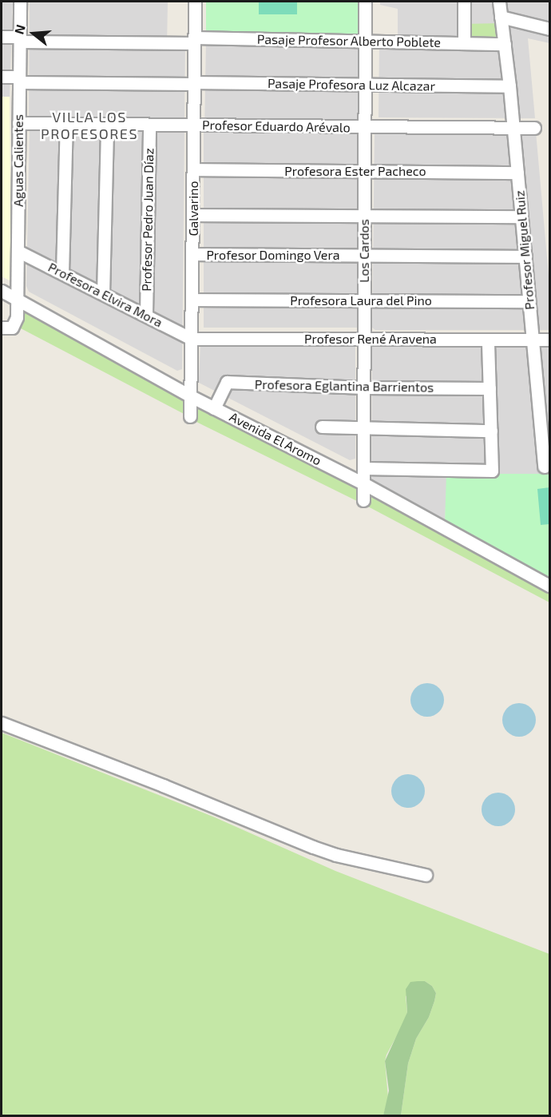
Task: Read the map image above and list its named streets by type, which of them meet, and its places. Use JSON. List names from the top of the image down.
{
  "streets": {
    "street": [
      "Pasaje Profesor Alberto Poblete",
      "Pasaje Profesora Luz Alcazar",
      "Profesor Eduardo Arévalo",
      "Aguas Calientes",
      "Profesora Ester Pacheco",
      "Galvarino",
      "Profesor Pedro Juan Díaz",
      "Profesor Miguel Ruiz",
      "Los Cardos",
      "Profesor Domingo Vera",
      "Profesora Elvira Mora",
      "Profesora Laura del Pino",
      "Profesor René Aravena",
      "Profesora Eglantina Barrientos",
      "Avenida El Aromo"
    ]
  },
  "crossings": [
    ["Pasaje Profesor Alberto Poblete", "Aguas Calientes"],
    ["Pasaje Profesor Alberto Poblete", "Galvarino"],
    ["Pasaje Profesor Alberto Poblete", "Profesor Miguel Ruiz"],
    ["Pasaje Profesor Alberto Poblete", "Los Cardos"],
    ["Pasaje Profesora Luz Alcazar", "Aguas Calientes"],
    ["Pasaje Profesora Luz Alcazar", "Galvarino"],
    ["Pasaje Profesora Luz Alcazar", "Profesor Miguel Ruiz"],
    ["Pasaje Profesora Luz Alcazar", "Los Cardos"],
    ["Profesor Eduardo Arévalo", "Aguas Calientes"],
    ["Profesor Eduardo Arévalo", "Galvarino"],
    ["Profesor Eduardo Arévalo", "Profesor Pedro Juan Díaz"],
    ["Profesor Eduardo Arévalo", "Profesor Miguel Ruiz"],
    ["Profesor Eduardo Arévalo", "Los Cardos"],
    ["Aguas Calientes", "Profesora Elvira Mora"],
    ["Aguas Calientes", "Avenida El Aromo"],
    ["Profesora Ester Pacheco", "Galvarino"],
    ["Profesora Ester Pacheco", "Profesor Miguel Ruiz"],
    ["Profesora Ester Pacheco", "Los Cardos"],
    ["Galvarino", "Profesor Domingo Vera"],
    ["Galvarino", "Profesora Elvira Mora"],
    ["Galvarino", "Profesora Laura del Pino"],
    ["Galvarino", "Profesor René Aravena"],
    ["Galvarino", "Avenida El Aromo"],
    ["Profesor Pedro Juan Díaz", "Profesora Elvira Mora"],
    ["Profesor Miguel Ruiz", "Profesor Domingo Vera"],
    ["Profesor Miguel Ruiz", "Profesora Laura del Pino"],
    ["Profesor Miguel Ruiz", "Profesor René Aravena"],
    ["Los Cardos", "Profesor Domingo Vera"],
    ["Los Cardos", "Profesora Laura del Pino"],
    ["Los Cardos", "Profesor René Aravena"],
    ["Los Cardos", "Profesora Eglantina Barrientos"],
    ["Los Cardos", "Avenida El Aromo"],
    ["Profesora Elvira Mora", "Profesor René Aravena"],
    ["Profesora Eglantina Barrientos", "Avenida El Aromo"]
  ],
  "districts": ["VILLA LOS PROFESORES"],
  "north": "left"
}
